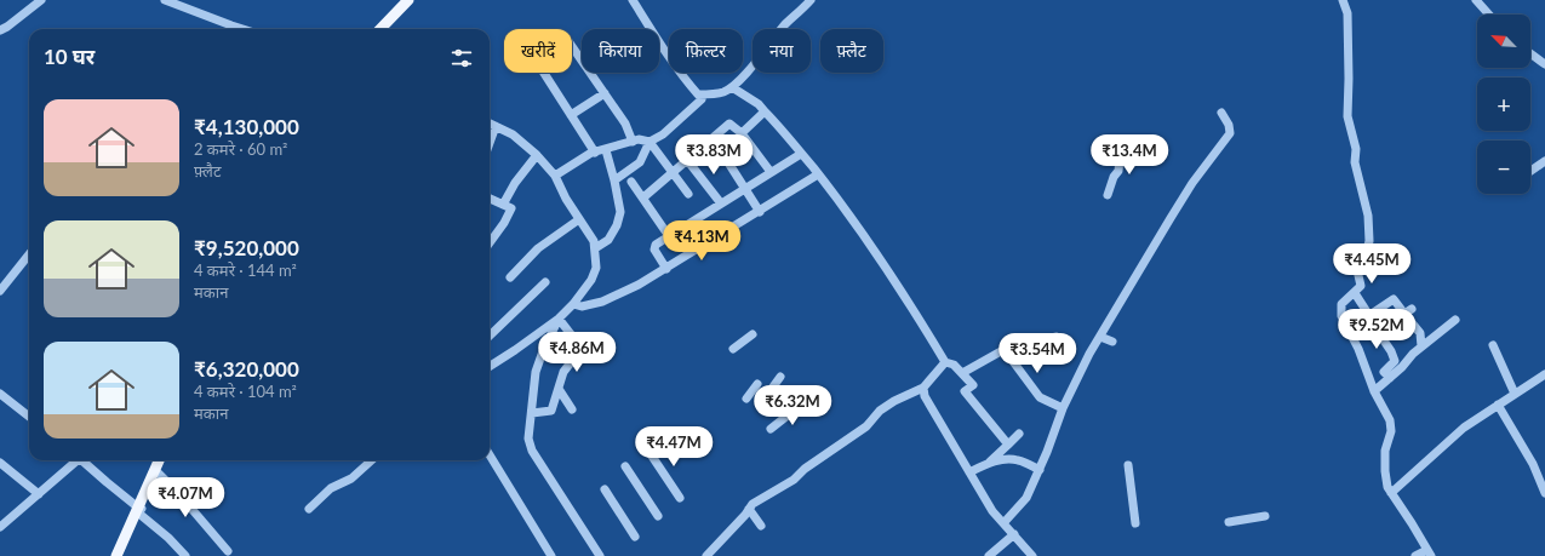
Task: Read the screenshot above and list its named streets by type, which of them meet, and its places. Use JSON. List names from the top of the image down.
{
  "north": "top left",
  "page": {
    "map_buttons": ["+", "−"],
    "chip": [
      "खरीदें",
      "किराया",
      "फ़िल्टर",
      "नया",
      "फ़्लैट"
    ],
    "heading": "10 घर",
    "list": [
      {
        "name": "₹4,130,000",
        "note": "2 कमरे · 60 m² · फ़्लैट"
      },
      {
        "name": "₹9,520,000",
        "note": "4 कमरे · 144 m² · मकान"
      },
      {
        "name": "₹6,320,000",
        "note": "4 कमरे · 104 m² · मकान"
      }
    ],
    "price": [
      "₹3.83M",
      "₹13.4M",
      "₹4.13M",
      "₹4.45M",
      "₹9.52M",
      "₹4.86M",
      "₹3.54M",
      "₹6.32M",
      "₹4.47M",
      "₹4.07M"
    ]
  }
}
